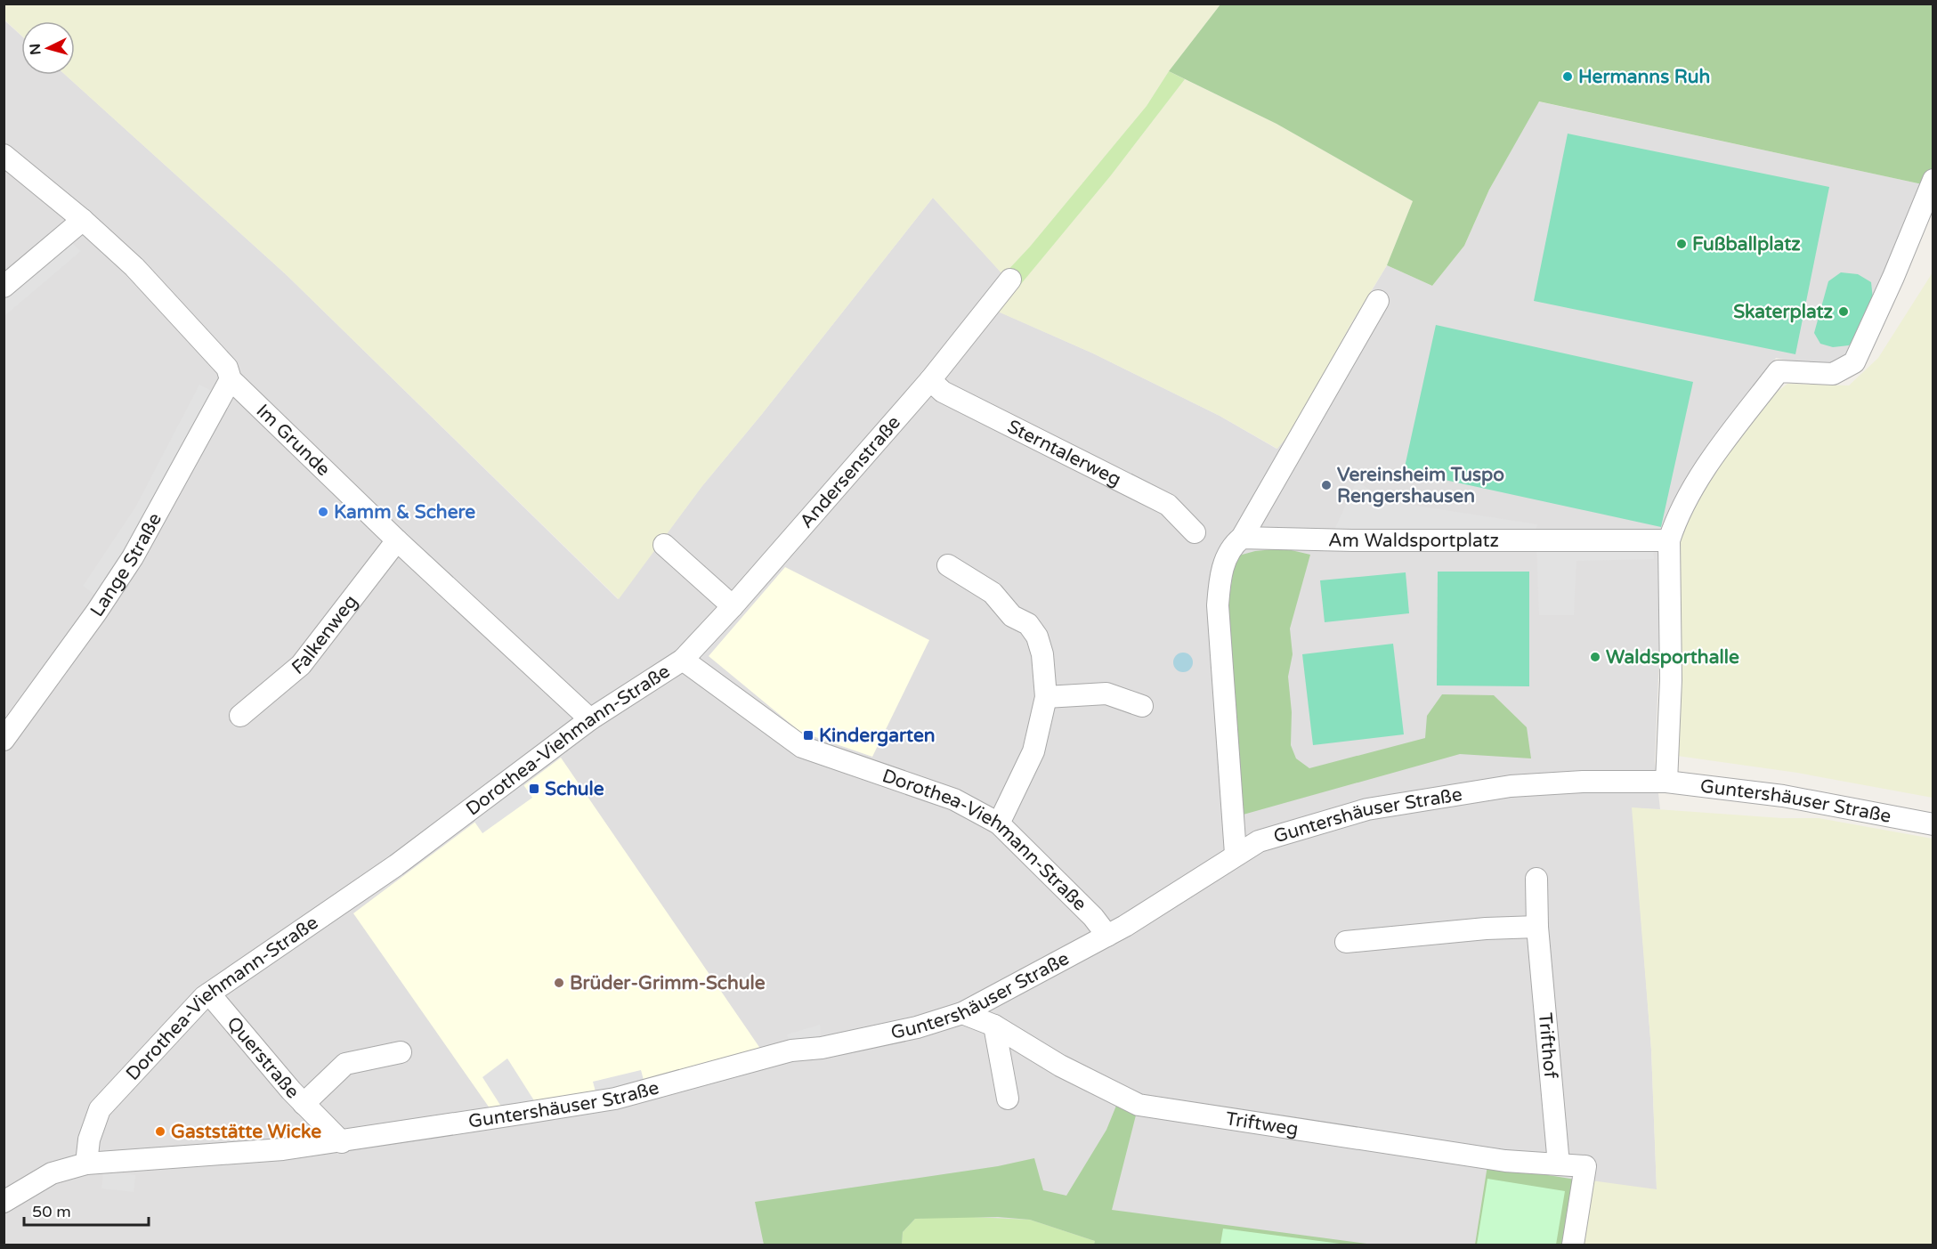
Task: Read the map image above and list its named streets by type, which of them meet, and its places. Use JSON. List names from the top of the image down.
{
  "streets": {
    "street": [
      "Im Grunde",
      "Sterntalerweg",
      "Andersenstraße",
      "Am Waldsportplatz",
      "Lange Straße",
      "Falkenweg",
      "Dorothea-Viehmann-Straße",
      "Guntershäuser Straße",
      "Trifthof",
      "Querstraße",
      "Triftweg"
    ]
  },
  "crossings": [
    ["Im Grunde", "Lange Straße"],
    ["Im Grunde", "Falkenweg"],
    ["Im Grunde", "Dorothea-Viehmann-Straße"],
    ["Sterntalerweg", "Andersenstraße"],
    ["Andersenstraße", "Dorothea-Viehmann-Straße"],
    ["Dorothea-Viehmann-Straße", "Guntershäuser Straße"],
    ["Dorothea-Viehmann-Straße", "Querstraße"],
    ["Guntershäuser Straße", "Querstraße"],
    ["Guntershäuser Straße", "Triftweg"],
    ["Trifthof", "Triftweg"]
  ],
  "places": {
    "other": [
      "Hermanns Ruh",
      "Fußballplatz",
      "Skaterplatz",
      "Vereinsheim Tuspo Rengershausen",
      "Kamm & Schere",
      "Waldsporthalle",
      "Brüder-Grimm-Schule",
      "Gaststätte Wicke"
    ],
    "transit": ["Kindergarten", "Schule"]
  },
  "scale_bar": "50 m",
  "north": "left"
}
